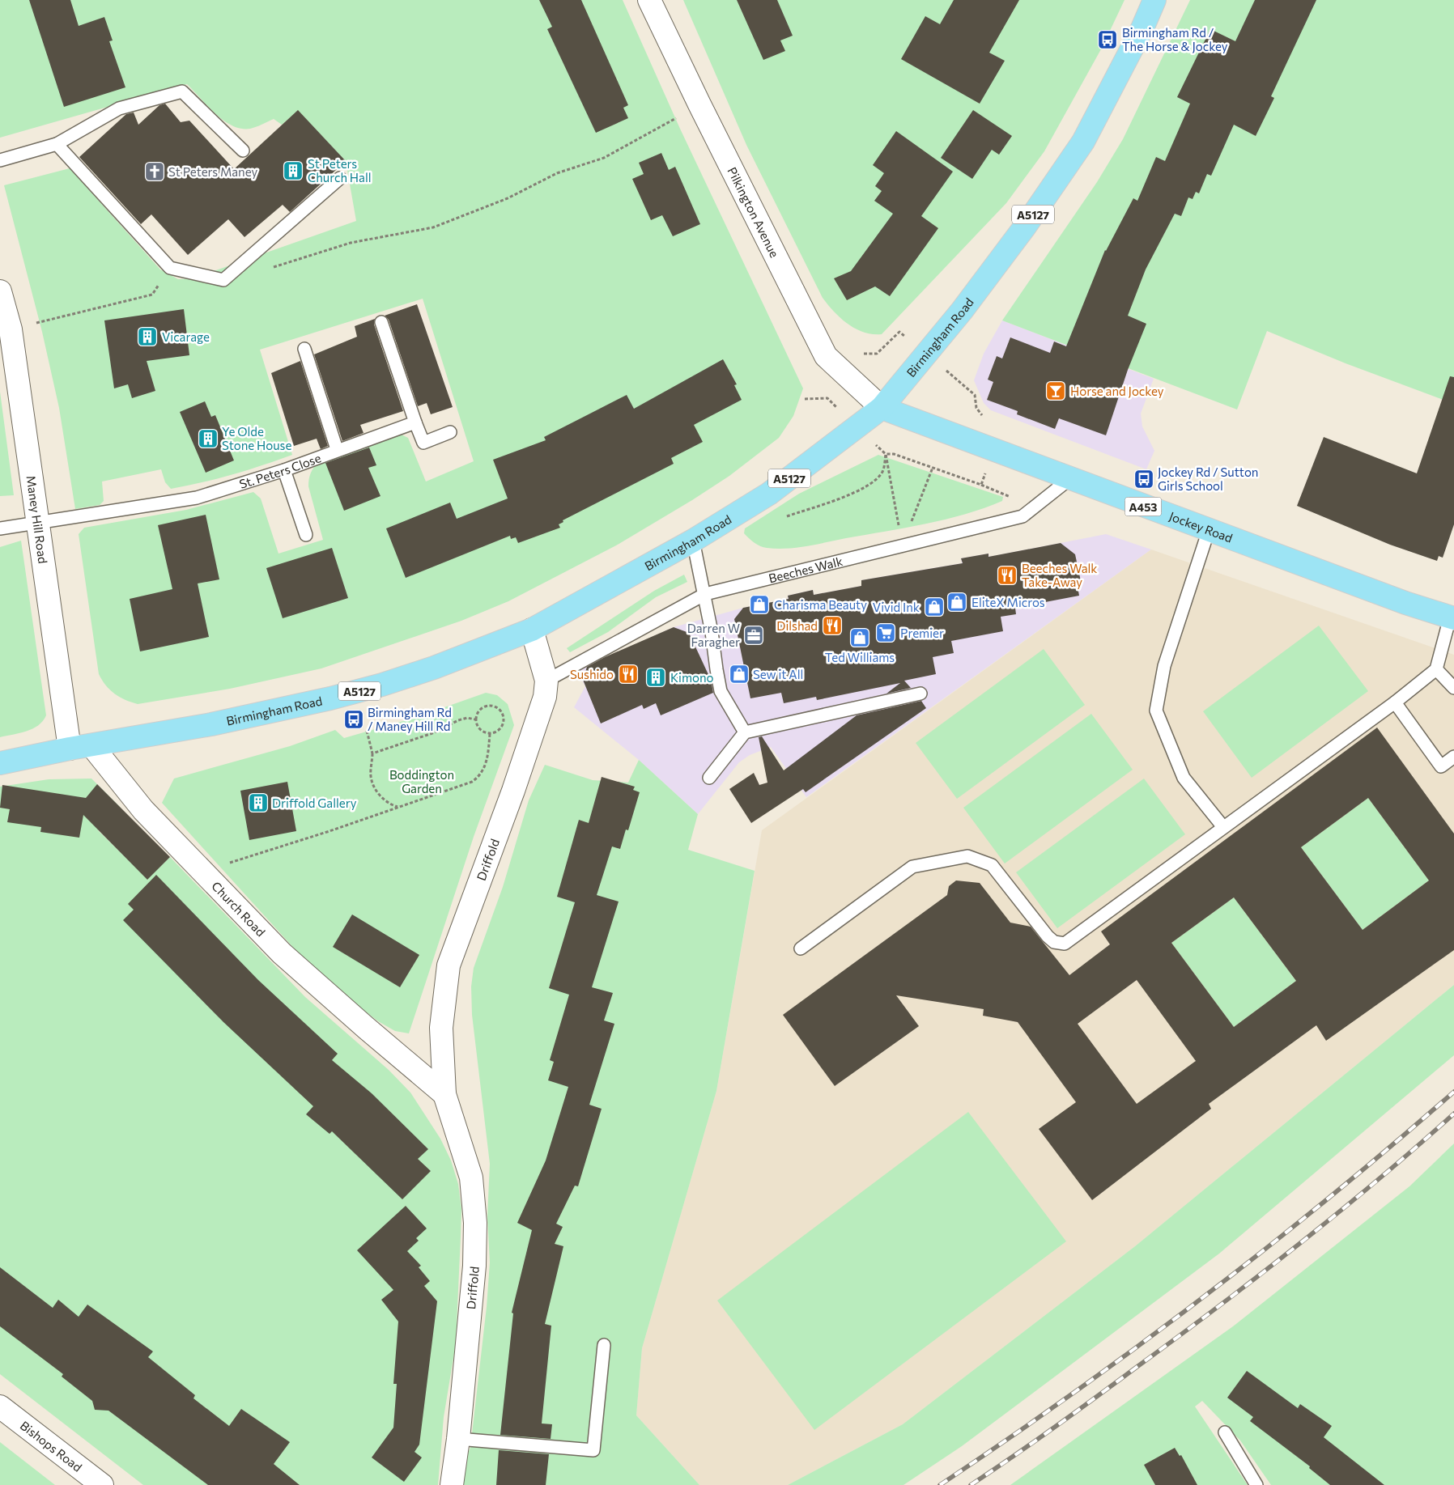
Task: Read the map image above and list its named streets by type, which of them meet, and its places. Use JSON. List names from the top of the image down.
{
  "streets": {
    "main road": [
      "A5127",
      "Birmingham Road",
      "A453",
      "Jockey Road"
    ],
    "street": [
      "Pilkington Avenue",
      "Maney Hill Road",
      "Driffold",
      "Church Road",
      "Bishops Road"
    ],
    "lane": ["St. Peters Close", "Beeches Walk"]
  },
  "crossings": [
    ["Pilkington Avenue", "Birmingham Road"],
    ["Pilkington Avenue", "Jockey Road"],
    ["Birmingham Road", "Maney Hill Road"],
    ["Birmingham Road", "Jockey Road"],
    ["Birmingham Road", "Driffold"],
    ["Birmingham Road", "Church Road"],
    ["St. Peters Close", "Maney Hill Road"],
    ["Jockey Road", "Beeches Walk"],
    ["Beeches Walk", "Driffold"],
    ["Driffold", "Church Road"]
  ],
  "parks": ["Boddington Garden"],
  "places": {
    "bus stop": ["Birmingham Rd / The Horse & Jockey", "Jockey Rd / Sutton Girls School", "Birmingham Rd / Maney Hill Rd"],
    "building": [
      "St Peters Church Hall",
      "Vicarage",
      "Ye Olde Stone House",
      "Kimono",
      "Driffold Gallery"
    ],
    "church": ["St Peters Maney"],
    "bar": ["Horse and Jockey"],
    "restaurant": ["Beeches Walk Take-Away", "Dilshad", "Sushido"],
    "shop": [
      "EliteX Micros",
      "Charisma Beauty",
      "Vivid Ink",
      "Ted Williams",
      "Sew it All"
    ],
    "supermarket": ["Premier"],
    "office": ["Darren W Faragher"]
  }
}
